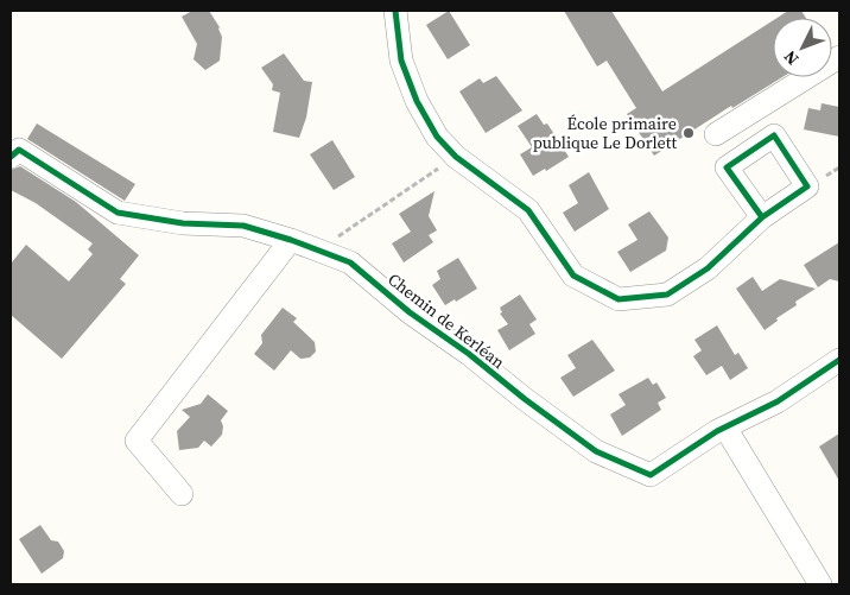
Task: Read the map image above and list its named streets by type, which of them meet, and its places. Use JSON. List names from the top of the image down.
{
  "streets": {
    "street": ["Chemin de Kerléan"]
  },
  "places": ["École primaire publique Le Dorlett"],
  "north": "bottom left"
}
